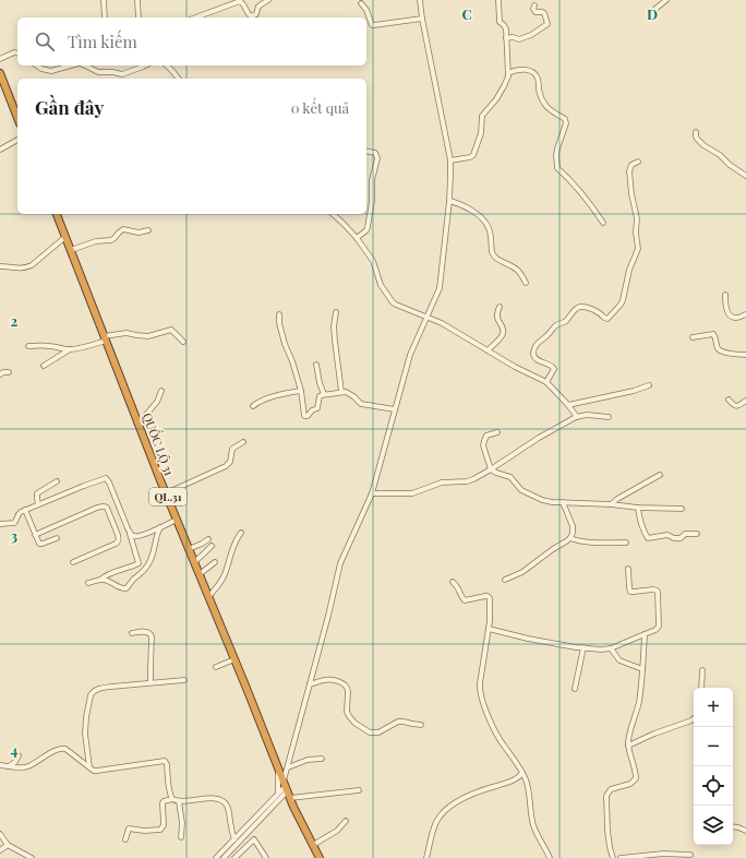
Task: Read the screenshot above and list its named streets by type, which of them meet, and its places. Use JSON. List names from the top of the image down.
{
  "streets": {
    "highway": ["QUỐC LỘ 31", "QL.31"]
  },
  "crossings": [
    ["QUỐC LỘ 31", "QL.31"]
  ],
  "page": {
    "search": "Tìm kiếm",
    "heading": ["Gần đây", "0 kết quả"],
    "map_buttons": ["+", "−"]
  },
  "grid": {
    "columns": ["C", "D"],
    "rows": ["2", "3", "4"]
  }
}
